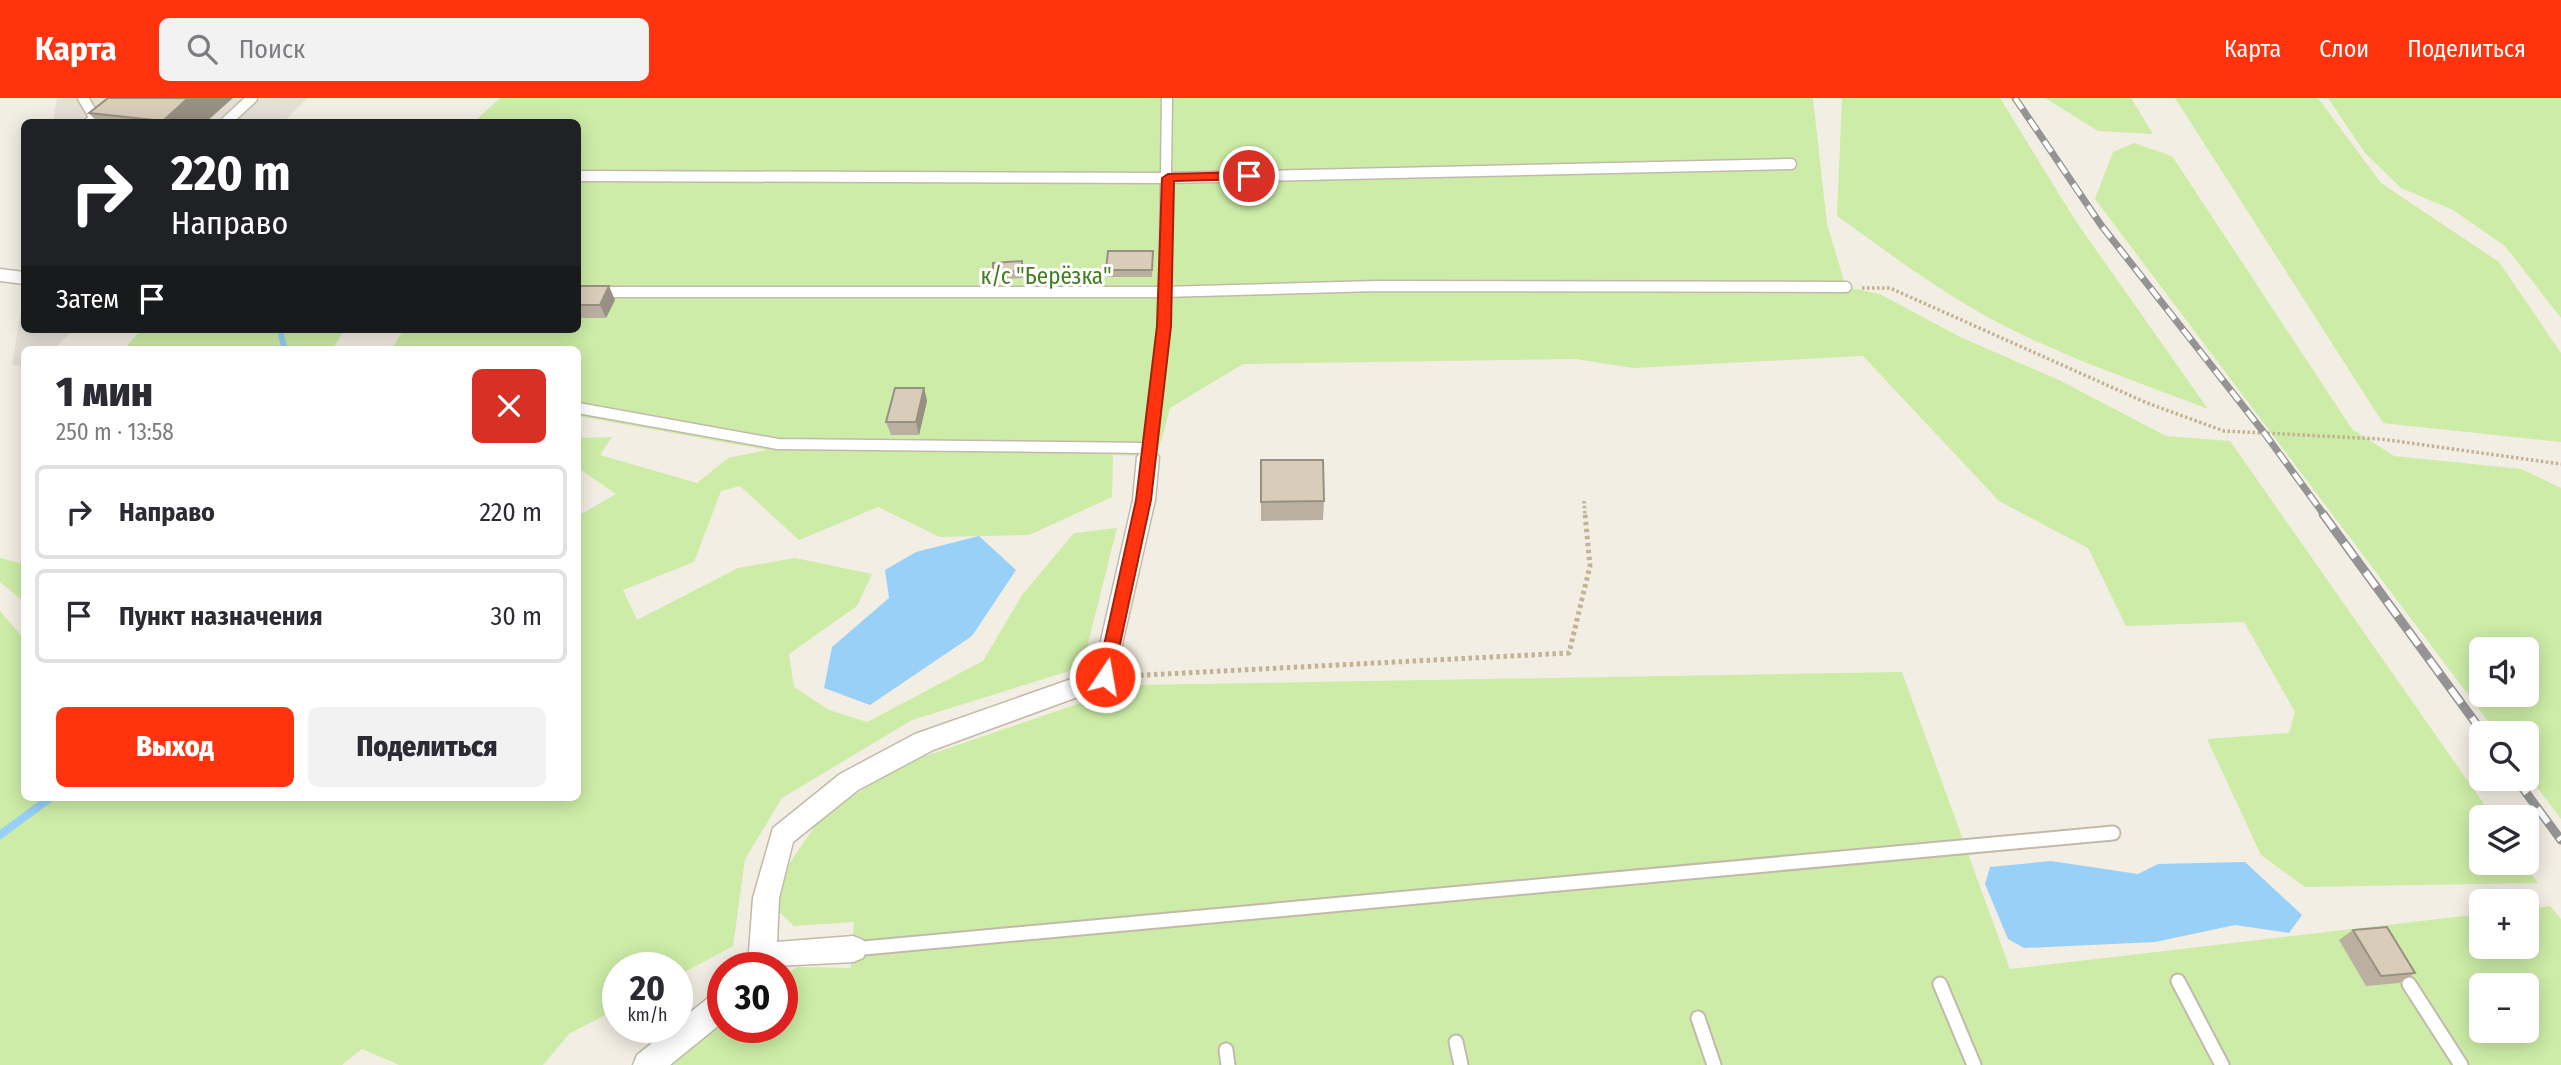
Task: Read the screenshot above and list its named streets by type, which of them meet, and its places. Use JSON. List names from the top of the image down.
{
  "parks": ["к/с \"Берёзка\""],
  "page": {
    "header": "Карта",
    "search": "Поиск",
    "nav": ["Карта", "Слои", "Поделиться"],
    "turn": ["220 m", "Направо"],
    "then": "Затем",
    "heading": ["1 мин", "250 m · 13:58"],
    "list": [
      {
        "name": "Направо",
        "value": "220 m"
      },
      {
        "name": "Пункт назначения",
        "value": "30 m"
      }
    ],
    "map_buttons": ["+", "−"],
    "buttons": ["Выход", "Поделиться"],
    "speed": "20 km/h",
    "limit": "30"
  }
}
